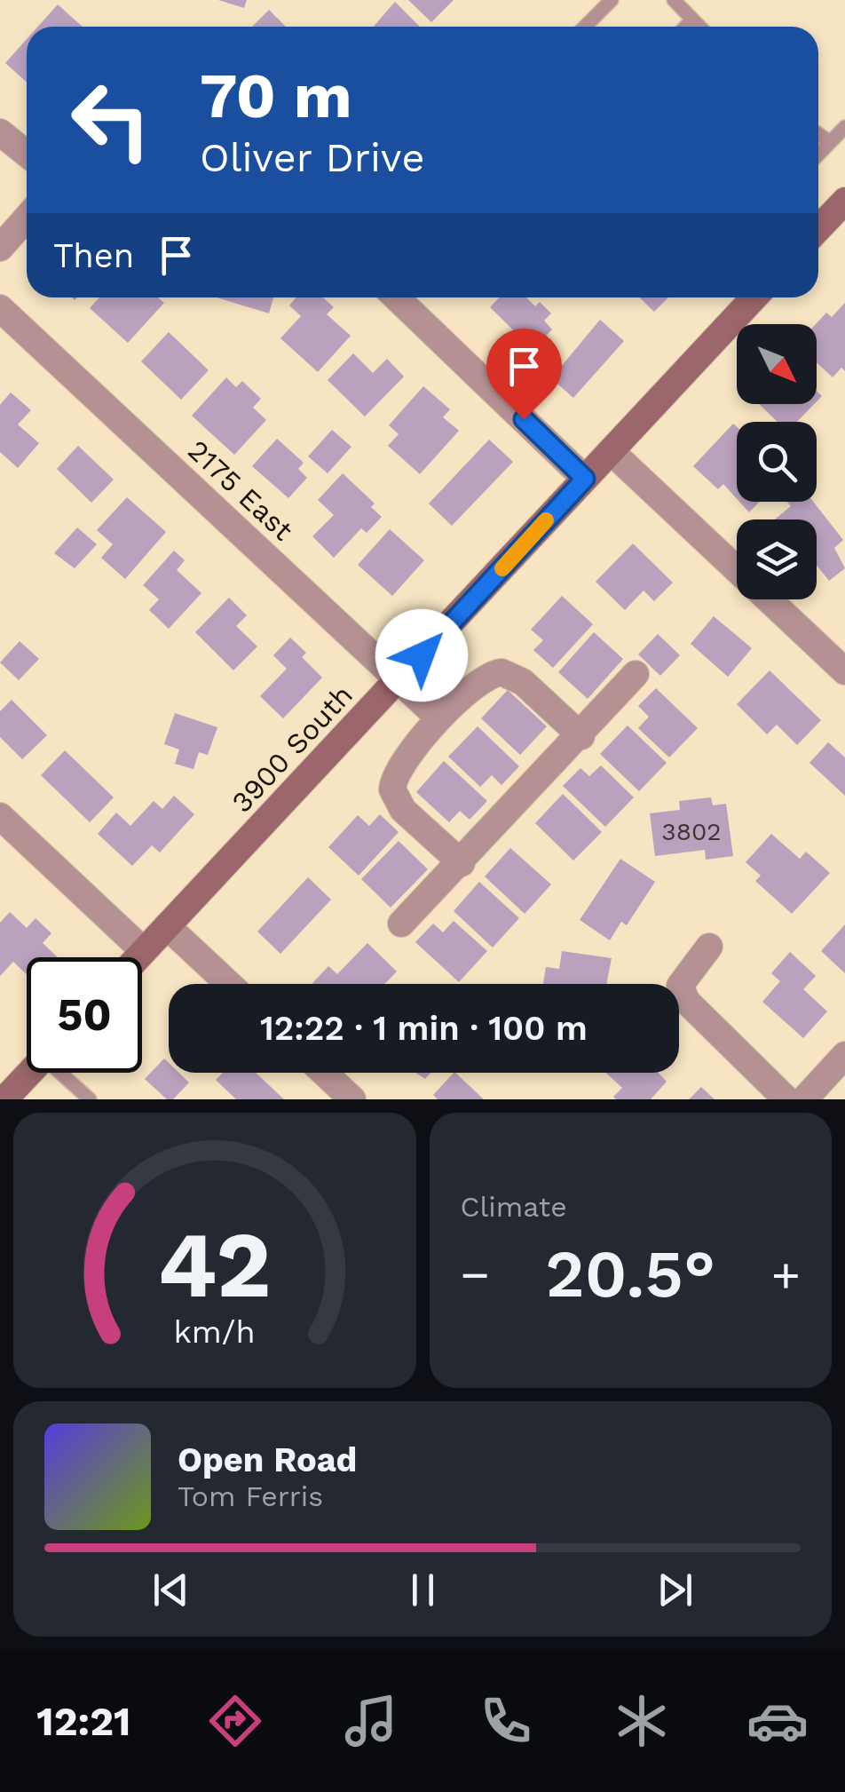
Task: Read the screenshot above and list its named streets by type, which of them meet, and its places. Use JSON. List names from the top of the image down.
{
  "streets": {
    "main road": ["3900 South"],
    "street": ["2175 East"]
  },
  "crossings": [
    ["2175 East", "3900 South"]
  ],
  "house_numbers": ["3802"],
  "north": "bottom right",
  "page": {
    "turn": ["70 m", "Oliver Drive"],
    "then": "Then",
    "limit": "50",
    "trip": "12:22 · 1 min · 100 m",
    "tile": "Climate",
    "heat": ["−", "20.5°", "+"],
    "song": ["Open Road", "Tom Ferris"],
    "tabs": "12:21",
    "gauge": ["42", "km/h"]
  }
}
